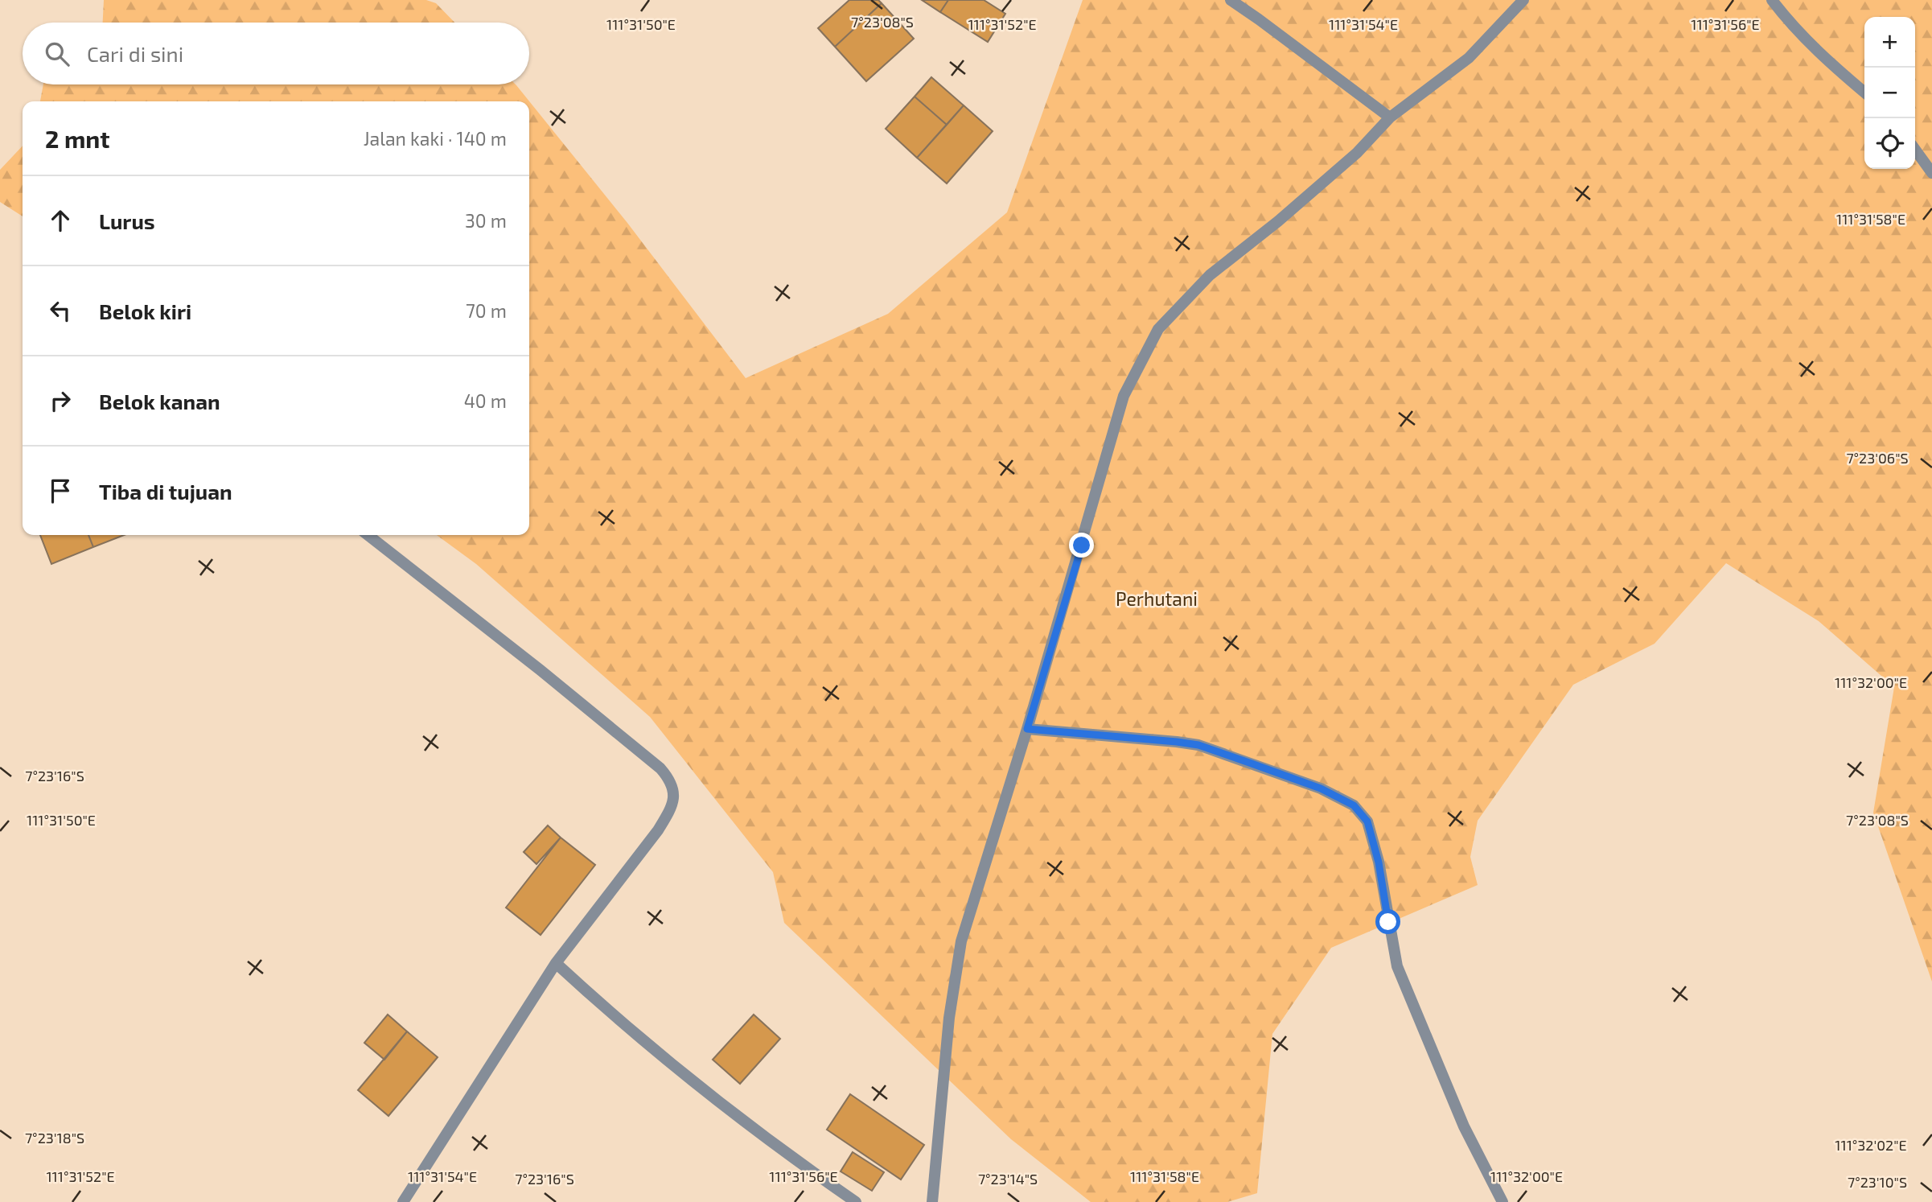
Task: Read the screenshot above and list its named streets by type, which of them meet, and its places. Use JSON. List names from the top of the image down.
{
  "parks": ["Perhutani"],
  "page": {
    "map_buttons": ["+", "−"],
    "search": "Cari di sini",
    "heading": ["2 mnt", "Jalan kaki · 140 m"],
    "list": [
      ["Lurus", "30 m"],
      ["Belok kiri", "70 m"],
      ["Belok kanan", "40 m"],
      "Tiba di tujuan"
    ]
  },
  "coordinates": [
    "7°23'08\"S",
    "111°31'50\"E",
    "111°31'52\"E",
    "111°31'54\"E",
    "111°31'56\"E",
    "111°31'58\"E",
    "7°23'06\"S",
    "111°32'00\"E",
    "7°23'16\"S",
    "7°23'18\"S",
    "111°32'02\"E",
    "7°23'14\"S",
    "7°23'10\"S"
  ]
}
